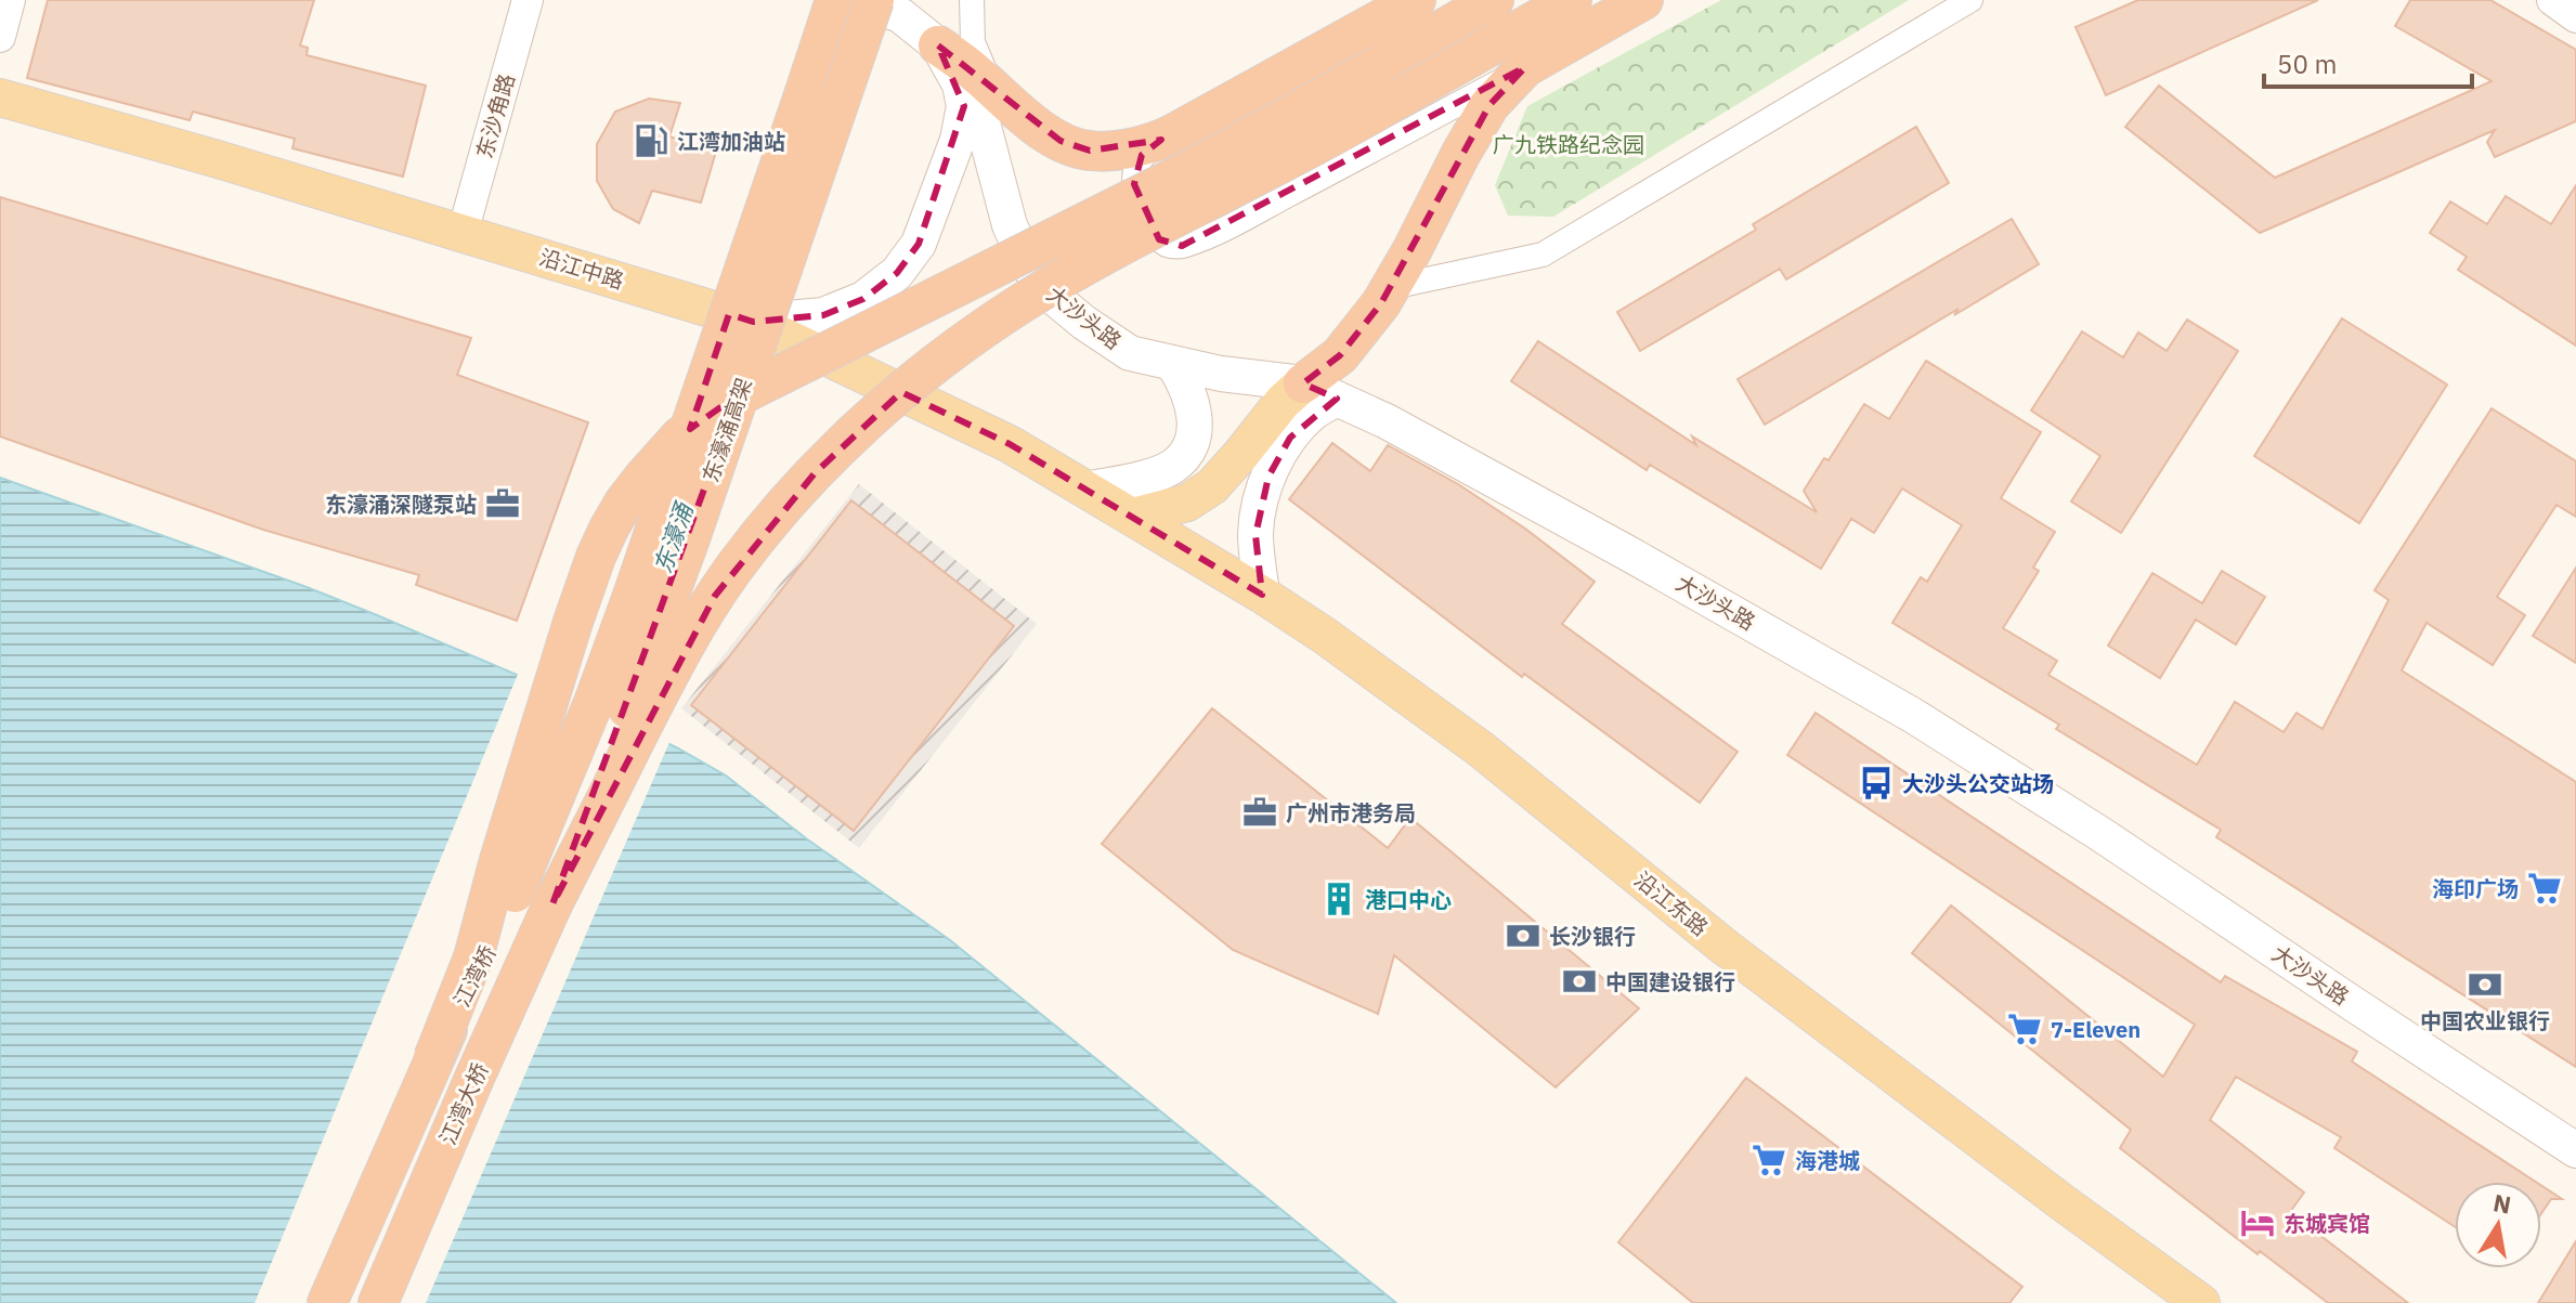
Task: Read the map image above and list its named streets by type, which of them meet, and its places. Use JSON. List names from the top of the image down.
{
  "streets": {
    "highway": ["东濠涌高架", "江湾桥", "江湾大桥"],
    "main road": ["沿江中路", "大沙头路", "沿江东路"],
    "street": ["东沙角路"]
  },
  "crossings": [
    ["东沙角路", "沿江中路"],
    ["沿江中路", "沿江东路"],
    ["东濠涌高架", "江湾大桥"],
    ["江湾桥", "江湾大桥"]
  ],
  "water": ["东濠涌"],
  "parks": ["广九铁路纪念园"],
  "places": {
    "fuel station": ["江湾加油站"],
    "office": ["东濠涌深隧泵站", "广州市港务局"],
    "bus stop": ["大沙头公交站场"],
    "supermarket": ["海印广场", "7-Eleven", "海港城"],
    "building": ["港口中心"],
    "bank": ["长沙银行", "中国建设银行", "中国农业银行"],
    "hotel": ["东城宾馆"]
  },
  "scale_bar": "50 m",
  "north": "top"
}
